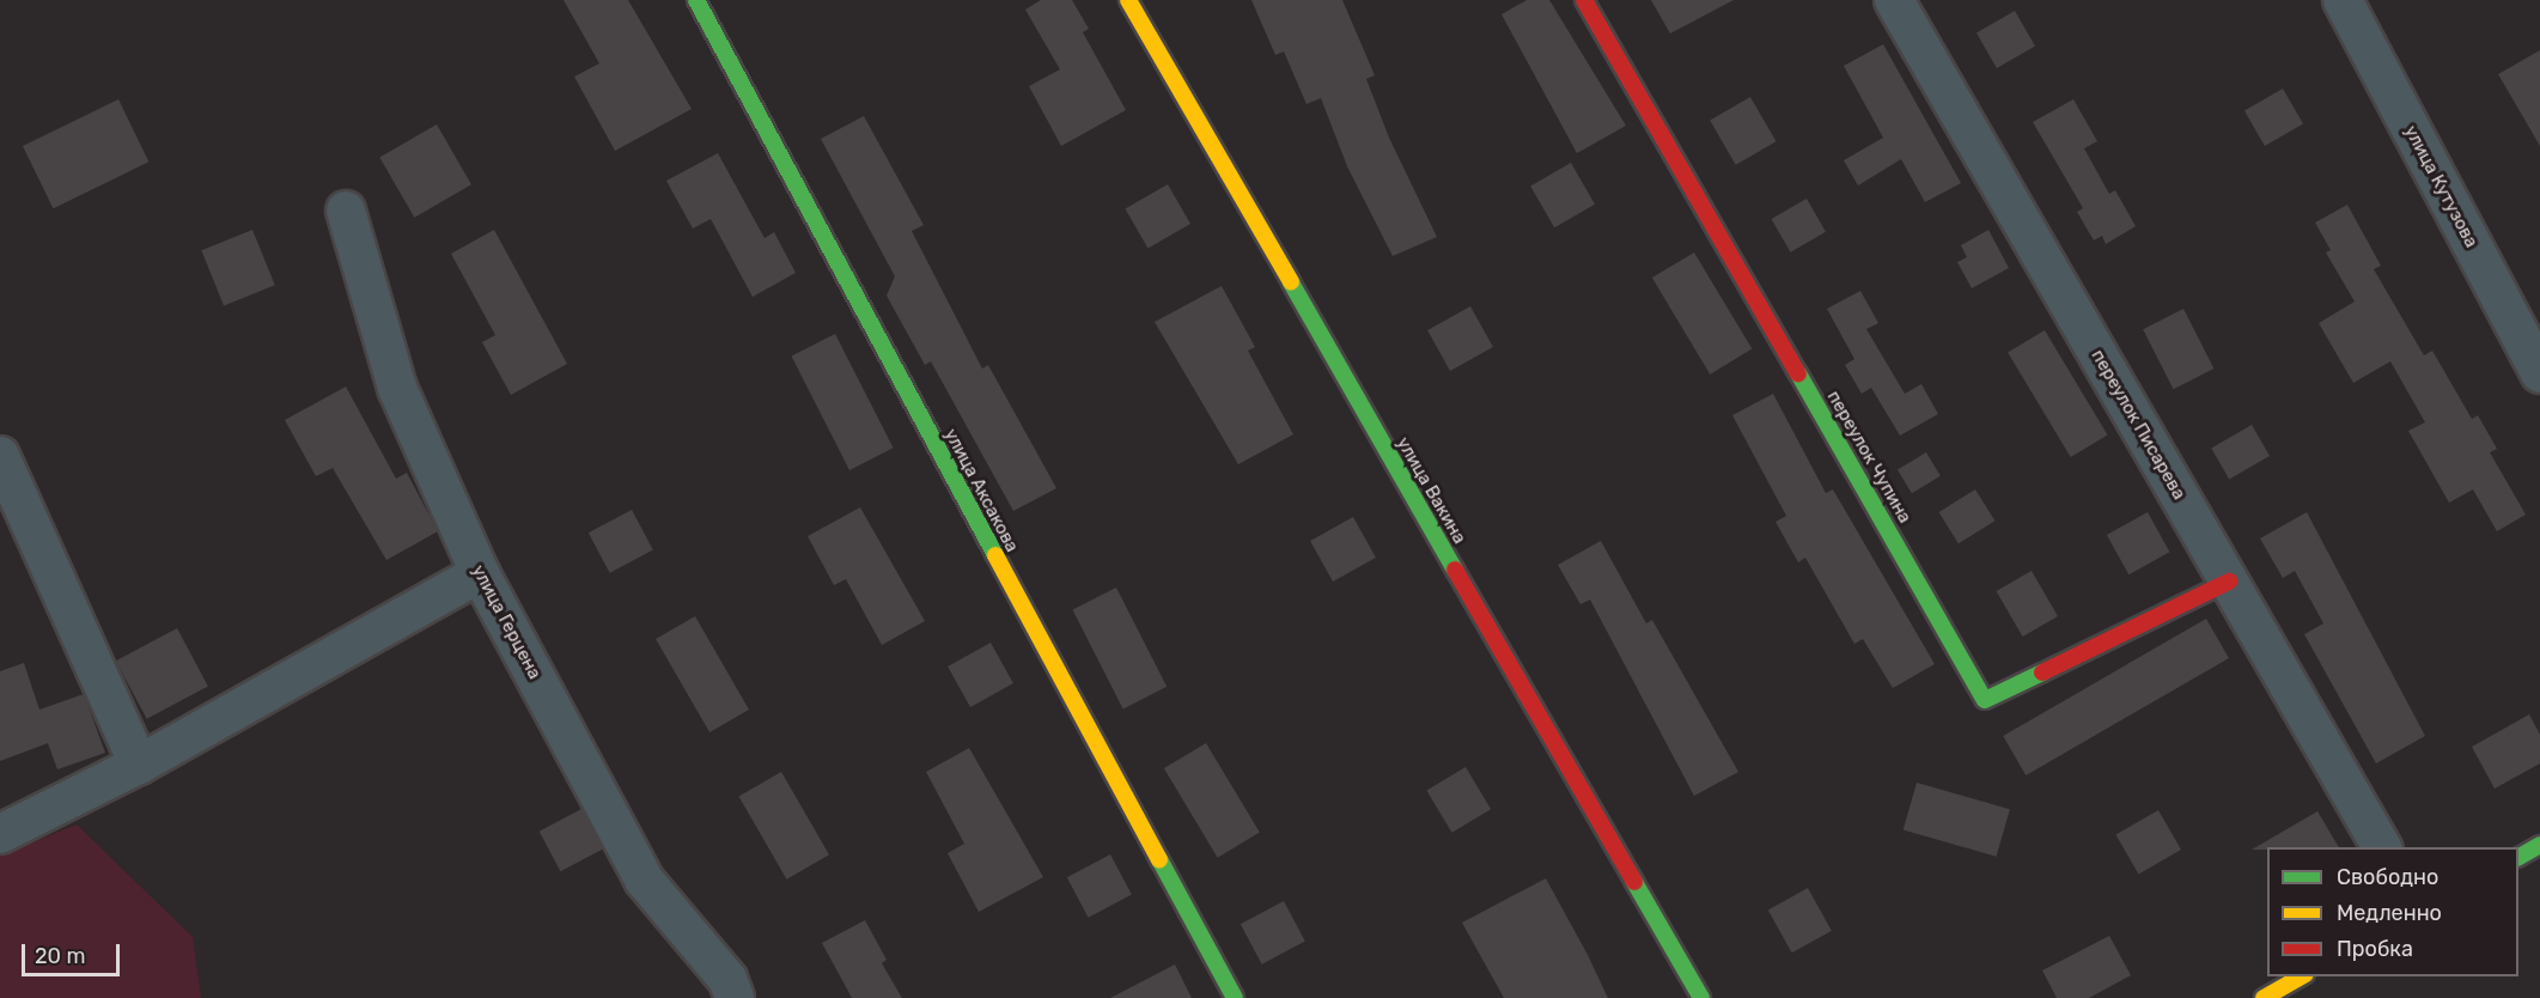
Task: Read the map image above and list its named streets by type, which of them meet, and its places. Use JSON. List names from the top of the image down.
{
  "streets": {
    "street": [
      "улица Кутузова",
      "переулок Писарева",
      "переулок Чупина",
      "улица Аксакова",
      "улица Вакина",
      "улица Герцена"
    ]
  },
  "crossings": [
    ["переулок Писарева", "переулок Чупина"]
  ],
  "legend": ["Свободно", "Медленно", "Пробка"],
  "scale_bar": "20 m"
}
